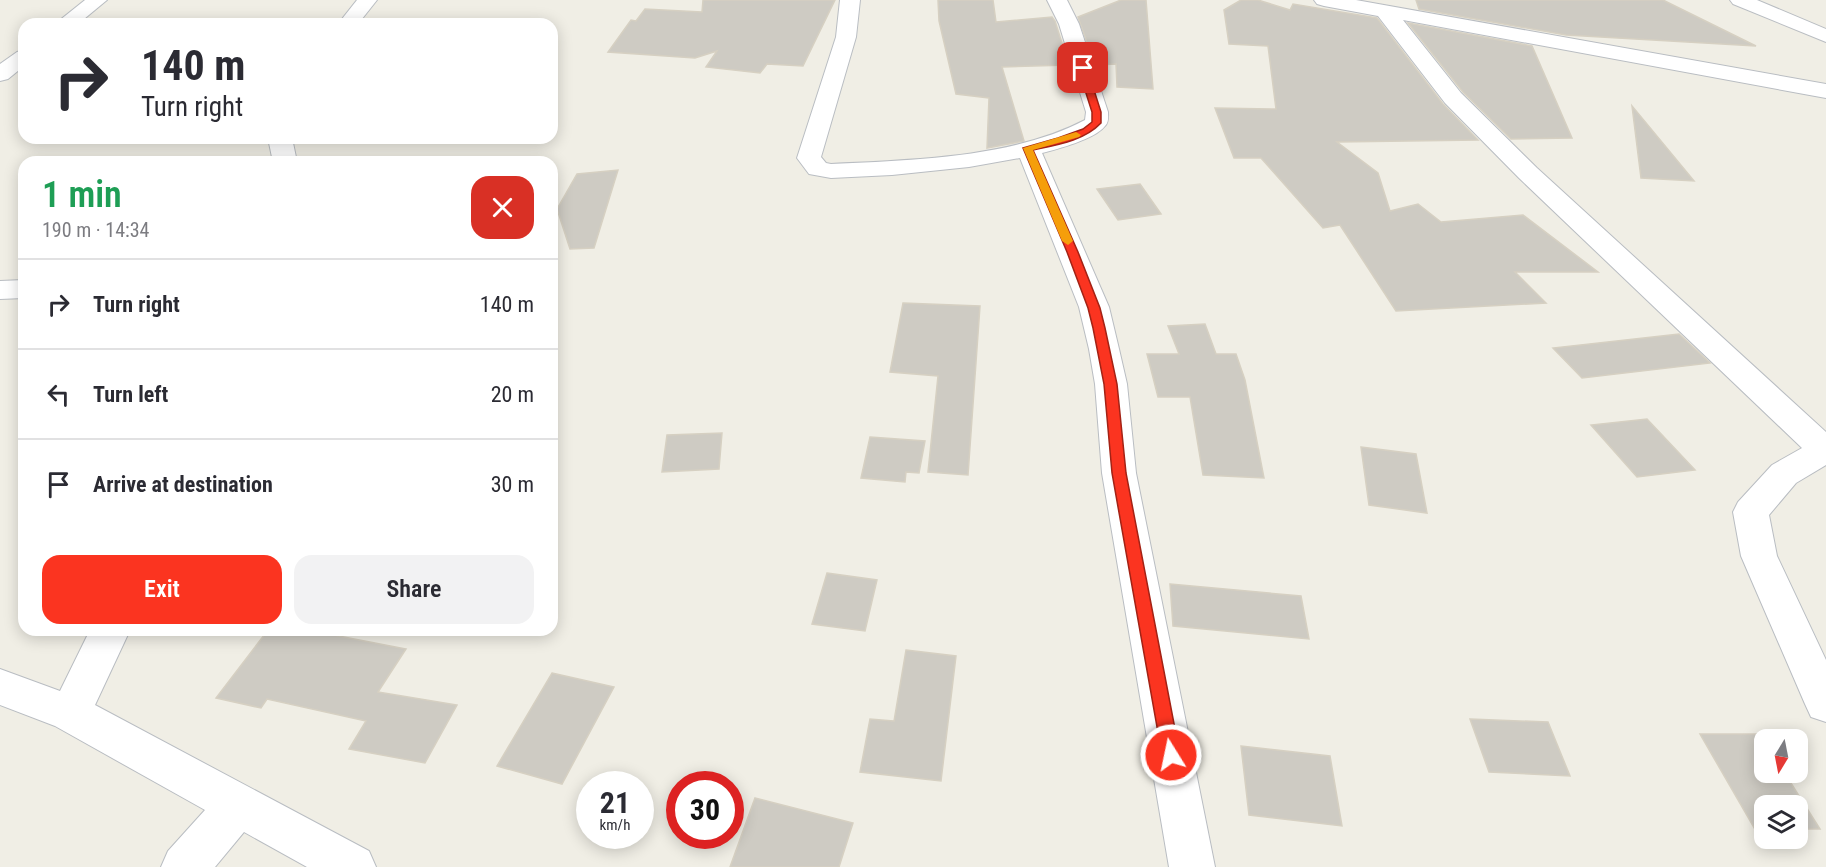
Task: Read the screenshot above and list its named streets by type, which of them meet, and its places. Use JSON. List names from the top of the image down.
{
  "north": "bottom",
  "page": {
    "turn": ["140 m", "Turn right"],
    "heading": ["1 min", "190 m · 14:34"],
    "list": [
      {
        "name": "Turn right",
        "value": "140 m"
      },
      {
        "name": "Turn left",
        "value": "20 m"
      },
      {
        "name": "Arrive at destination",
        "value": "30 m"
      }
    ],
    "buttons": ["Exit", "Share"],
    "speed": "21 km/h",
    "limit": "30"
  }
}
